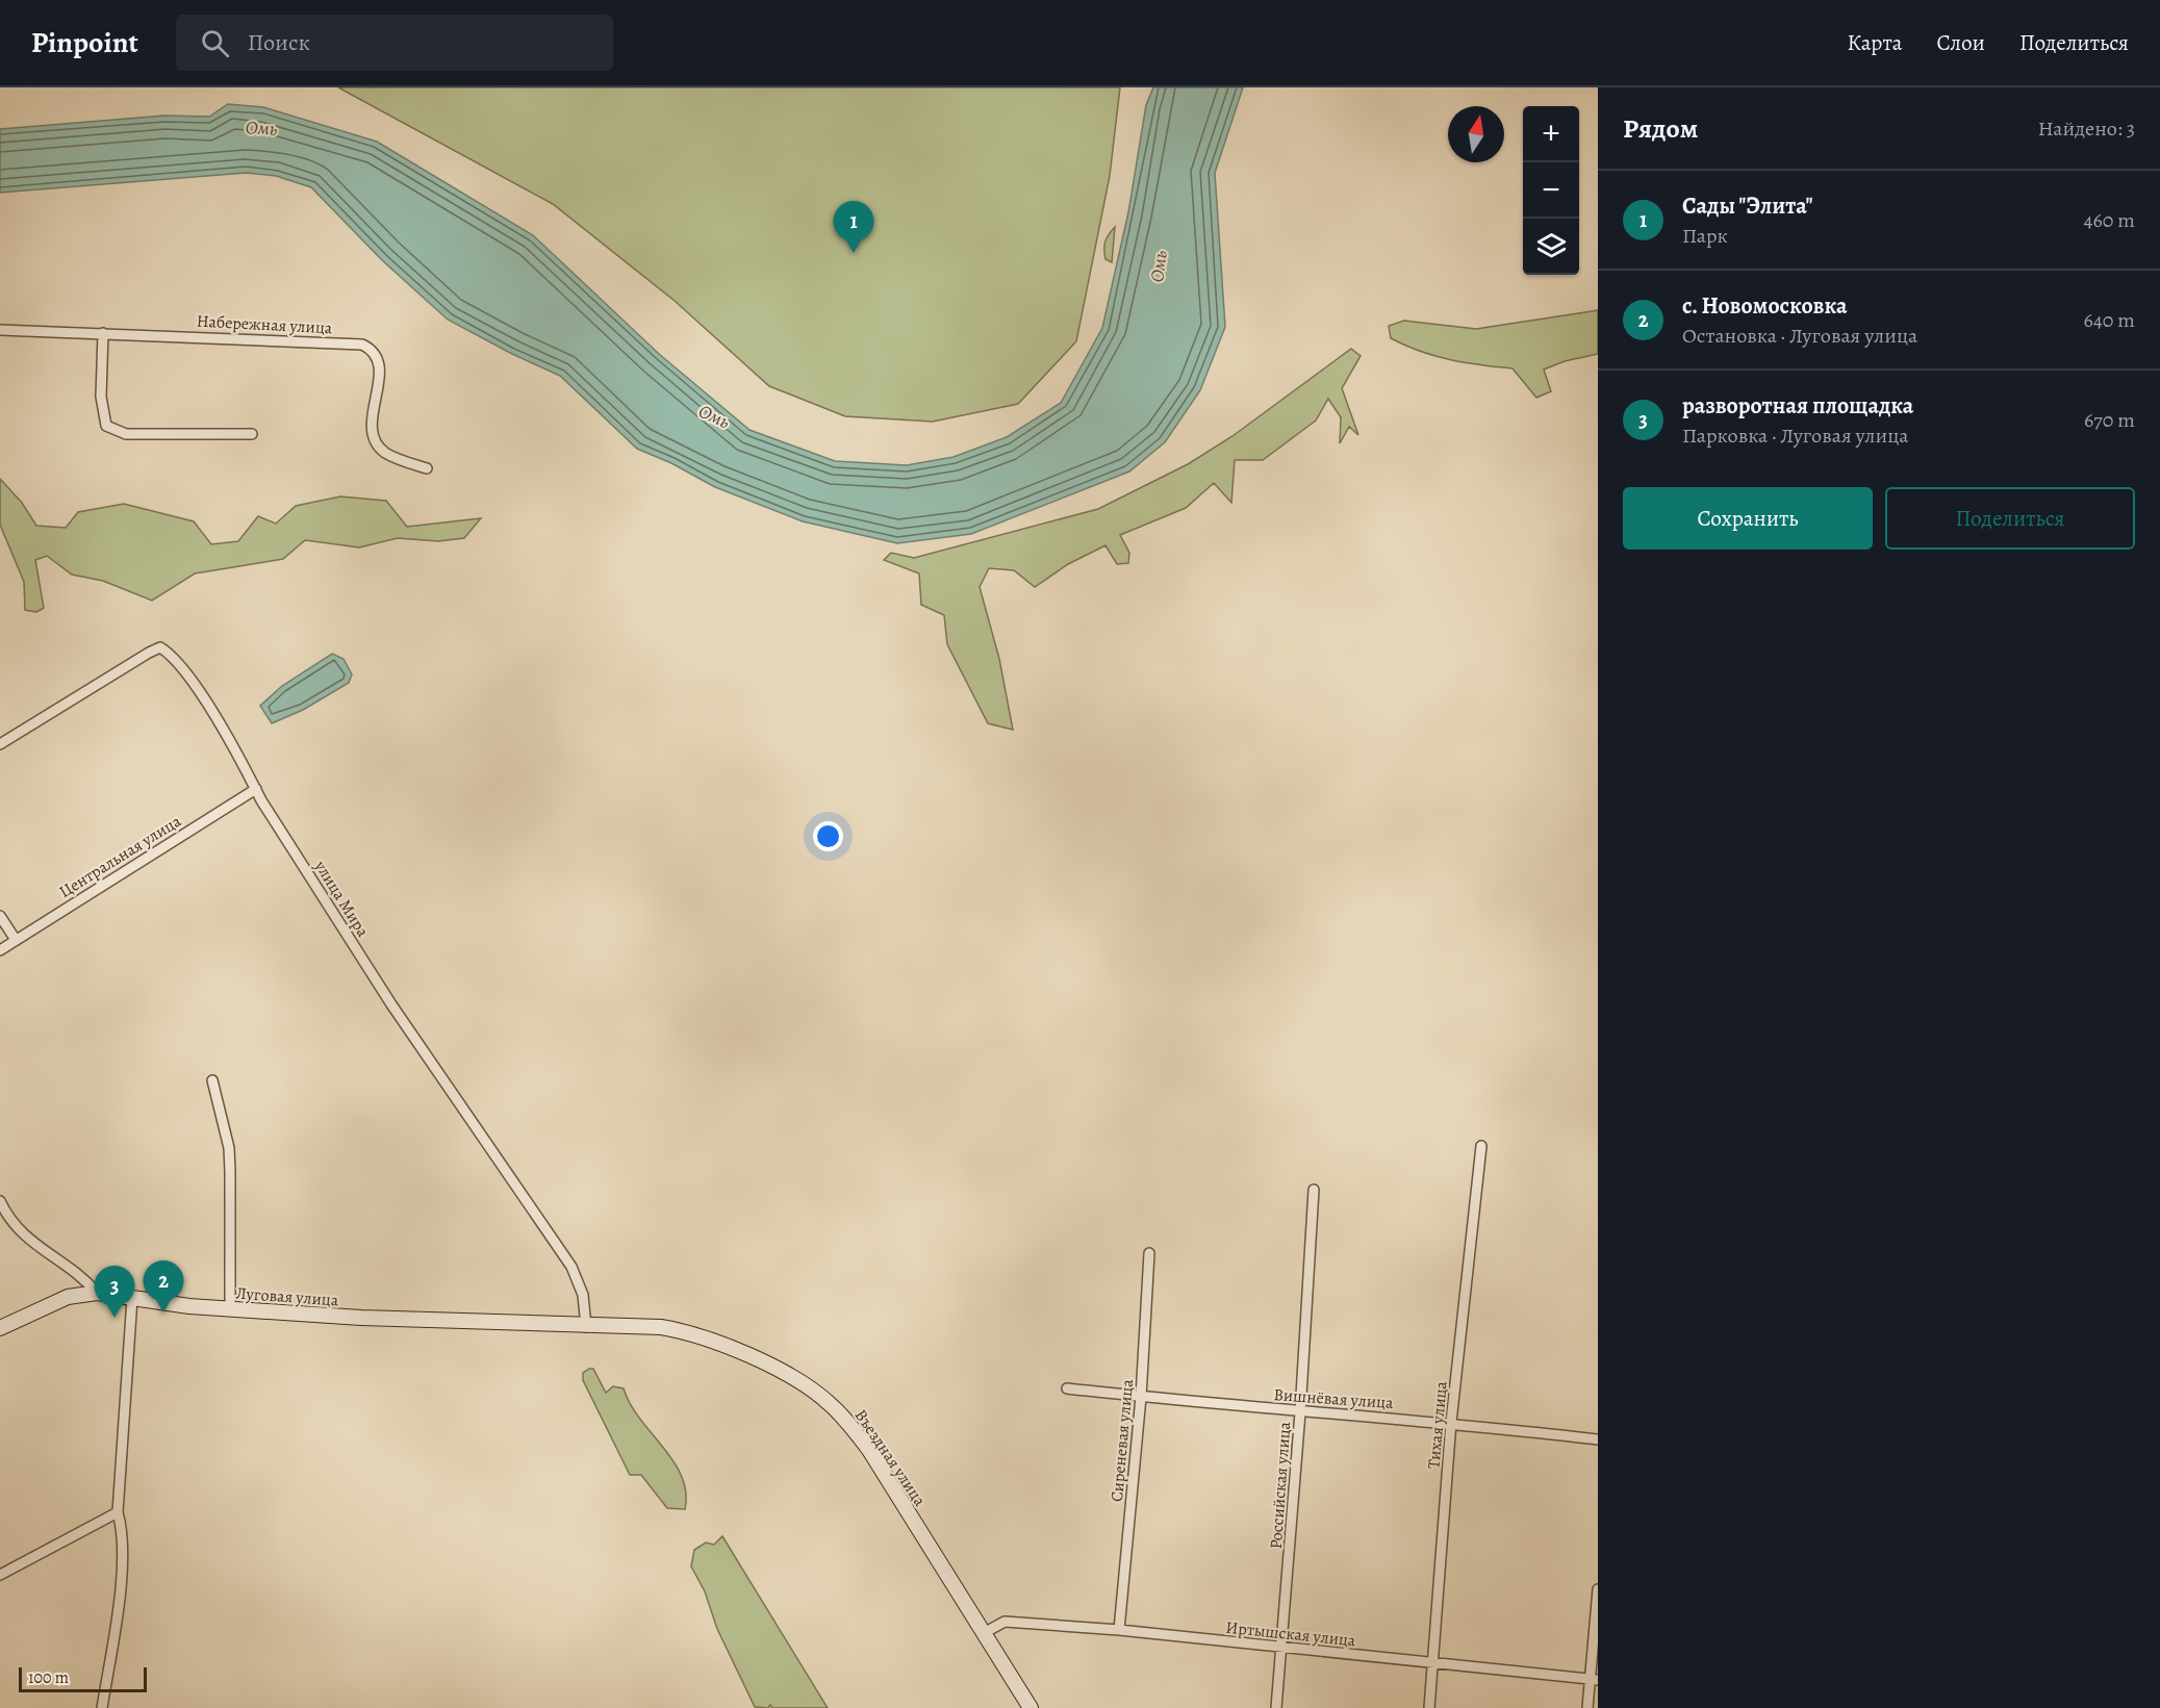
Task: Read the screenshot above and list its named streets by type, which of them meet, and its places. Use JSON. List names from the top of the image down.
{
  "streets": {
    "street": [
      "Набережная улица",
      "Центральная улица",
      "улица Мира",
      "Луговая улица",
      "Вишнёвая улица",
      "Тихая улица",
      "Сиреневая улица",
      "Въездная улица",
      "Российская улица",
      "Иртышская улица"
    ]
  },
  "crossings": [
    ["Центральная улица", "улица Мира"],
    ["улица Мира", "Луговая улица"],
    ["улица Мира", "Въездная улица"],
    ["Луговая улица", "Въездная улица"],
    ["Вишнёвая улица", "Тихая улица"],
    ["Вишнёвая улица", "Сиреневая улица"],
    ["Вишнёвая улица", "Российская улица"],
    ["Тихая улица", "Иртышская улица"],
    ["Сиреневая улица", "Иртышская улица"],
    ["Въездная улица", "Иртышская улица"],
    ["Российская улица", "Иртышская улица"]
  ],
  "water": ["Омь"],
  "scale_bar": "100 m",
  "north": "top",
  "page": {
    "header": "Pinpoint",
    "search": "Поиск",
    "nav": ["Карта", "Слои", "Поделиться"],
    "heading": ["Рядом", "Найдено: 3"],
    "map_buttons": ["+", "−"],
    "list": [
      {
        "mark": "1",
        "name": "Сады \"Элита\"",
        "note": "Парк",
        "value": "460 m"
      },
      {
        "mark": "2",
        "name": "с. Новомосковка",
        "note": "Остановка · Луговая улица",
        "value": "640 m"
      },
      {
        "mark": "3",
        "name": "разворотная площадка",
        "note": "Парковка · Луговая улица",
        "value": "670 m"
      }
    ],
    "pins": ["1", "2", "3"],
    "buttons": ["Сохранить", "Поделиться"],
    "scale": "100 m"
  }
}
